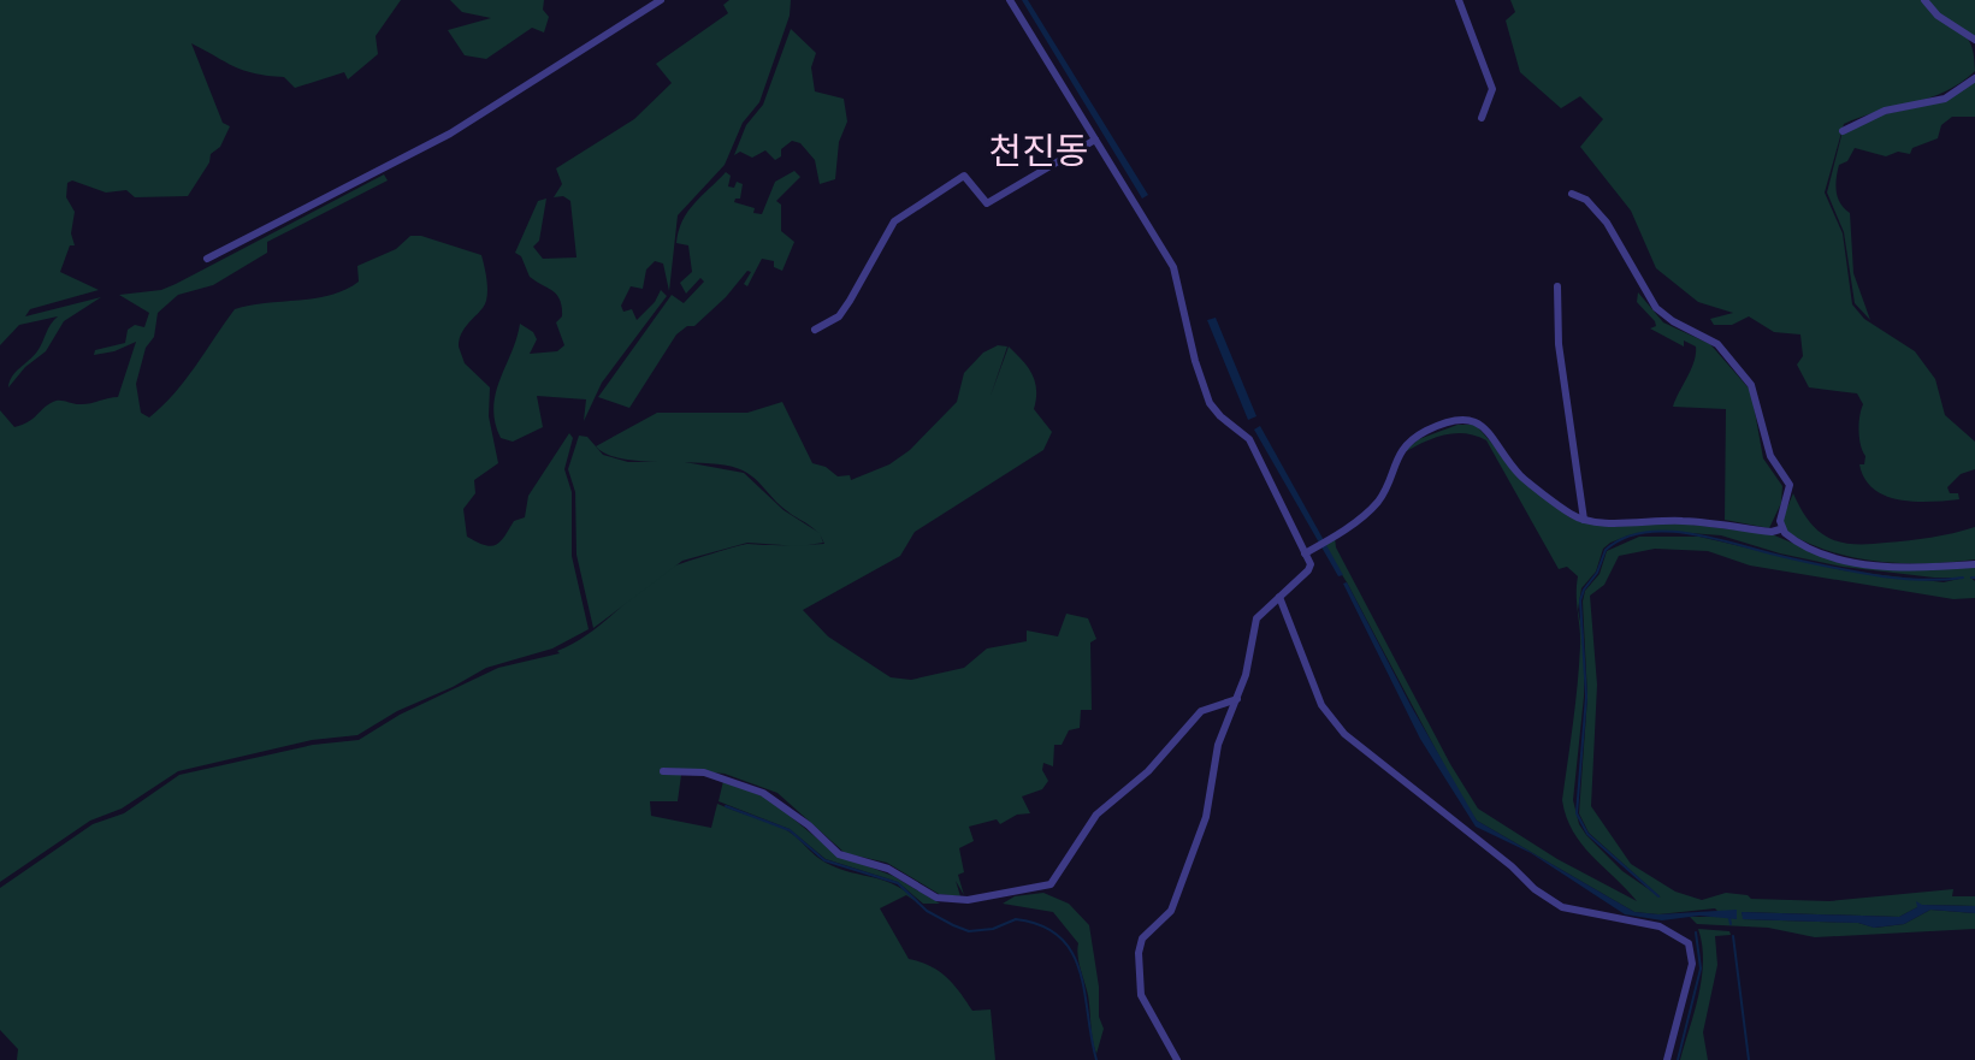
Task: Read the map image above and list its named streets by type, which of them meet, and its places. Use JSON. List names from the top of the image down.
{
  "districts": ["천진동"]
}
